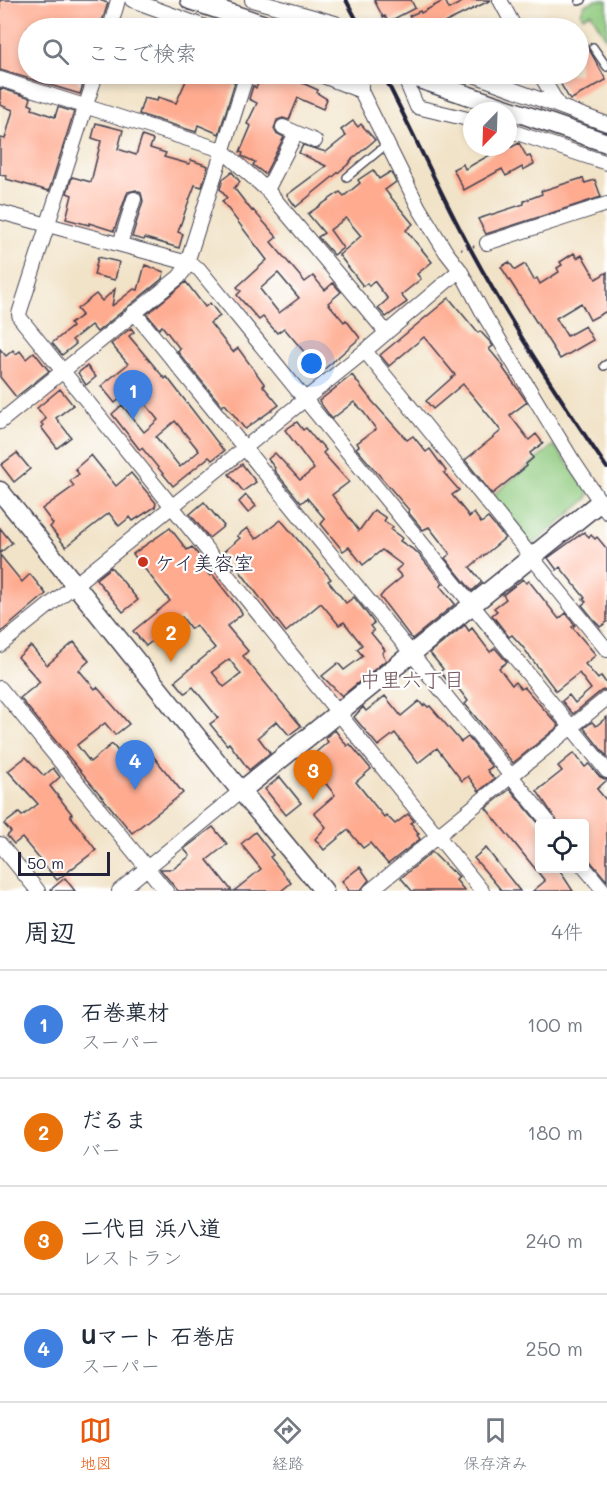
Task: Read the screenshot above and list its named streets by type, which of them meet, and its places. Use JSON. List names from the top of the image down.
{
  "districts": ["中里六丁目"],
  "places": ["ケイ美容室"],
  "scale_bar": "50 m",
  "north": "bottom left",
  "page": {
    "search": "ここで検索",
    "pins": [
      "1",
      "2",
      "4",
      "3"
    ],
    "scale": "50 m",
    "heading": ["周辺", "4件"],
    "list": [
      {
        "mark": "1",
        "name": "石巻菓材",
        "note": "スーパー",
        "value": "100 m"
      },
      {
        "mark": "2",
        "name": "だるま",
        "note": "バー",
        "value": "180 m"
      },
      {
        "mark": "3",
        "name": "二代目 浜八道",
        "note": "レストラン",
        "value": "240 m"
      },
      {
        "mark": "4",
        "name": "Uマート 石巻店",
        "note": "スーパー",
        "value": "250 m"
      }
    ],
    "nav": ["地図", "経路", "保存済み"]
  }
}
